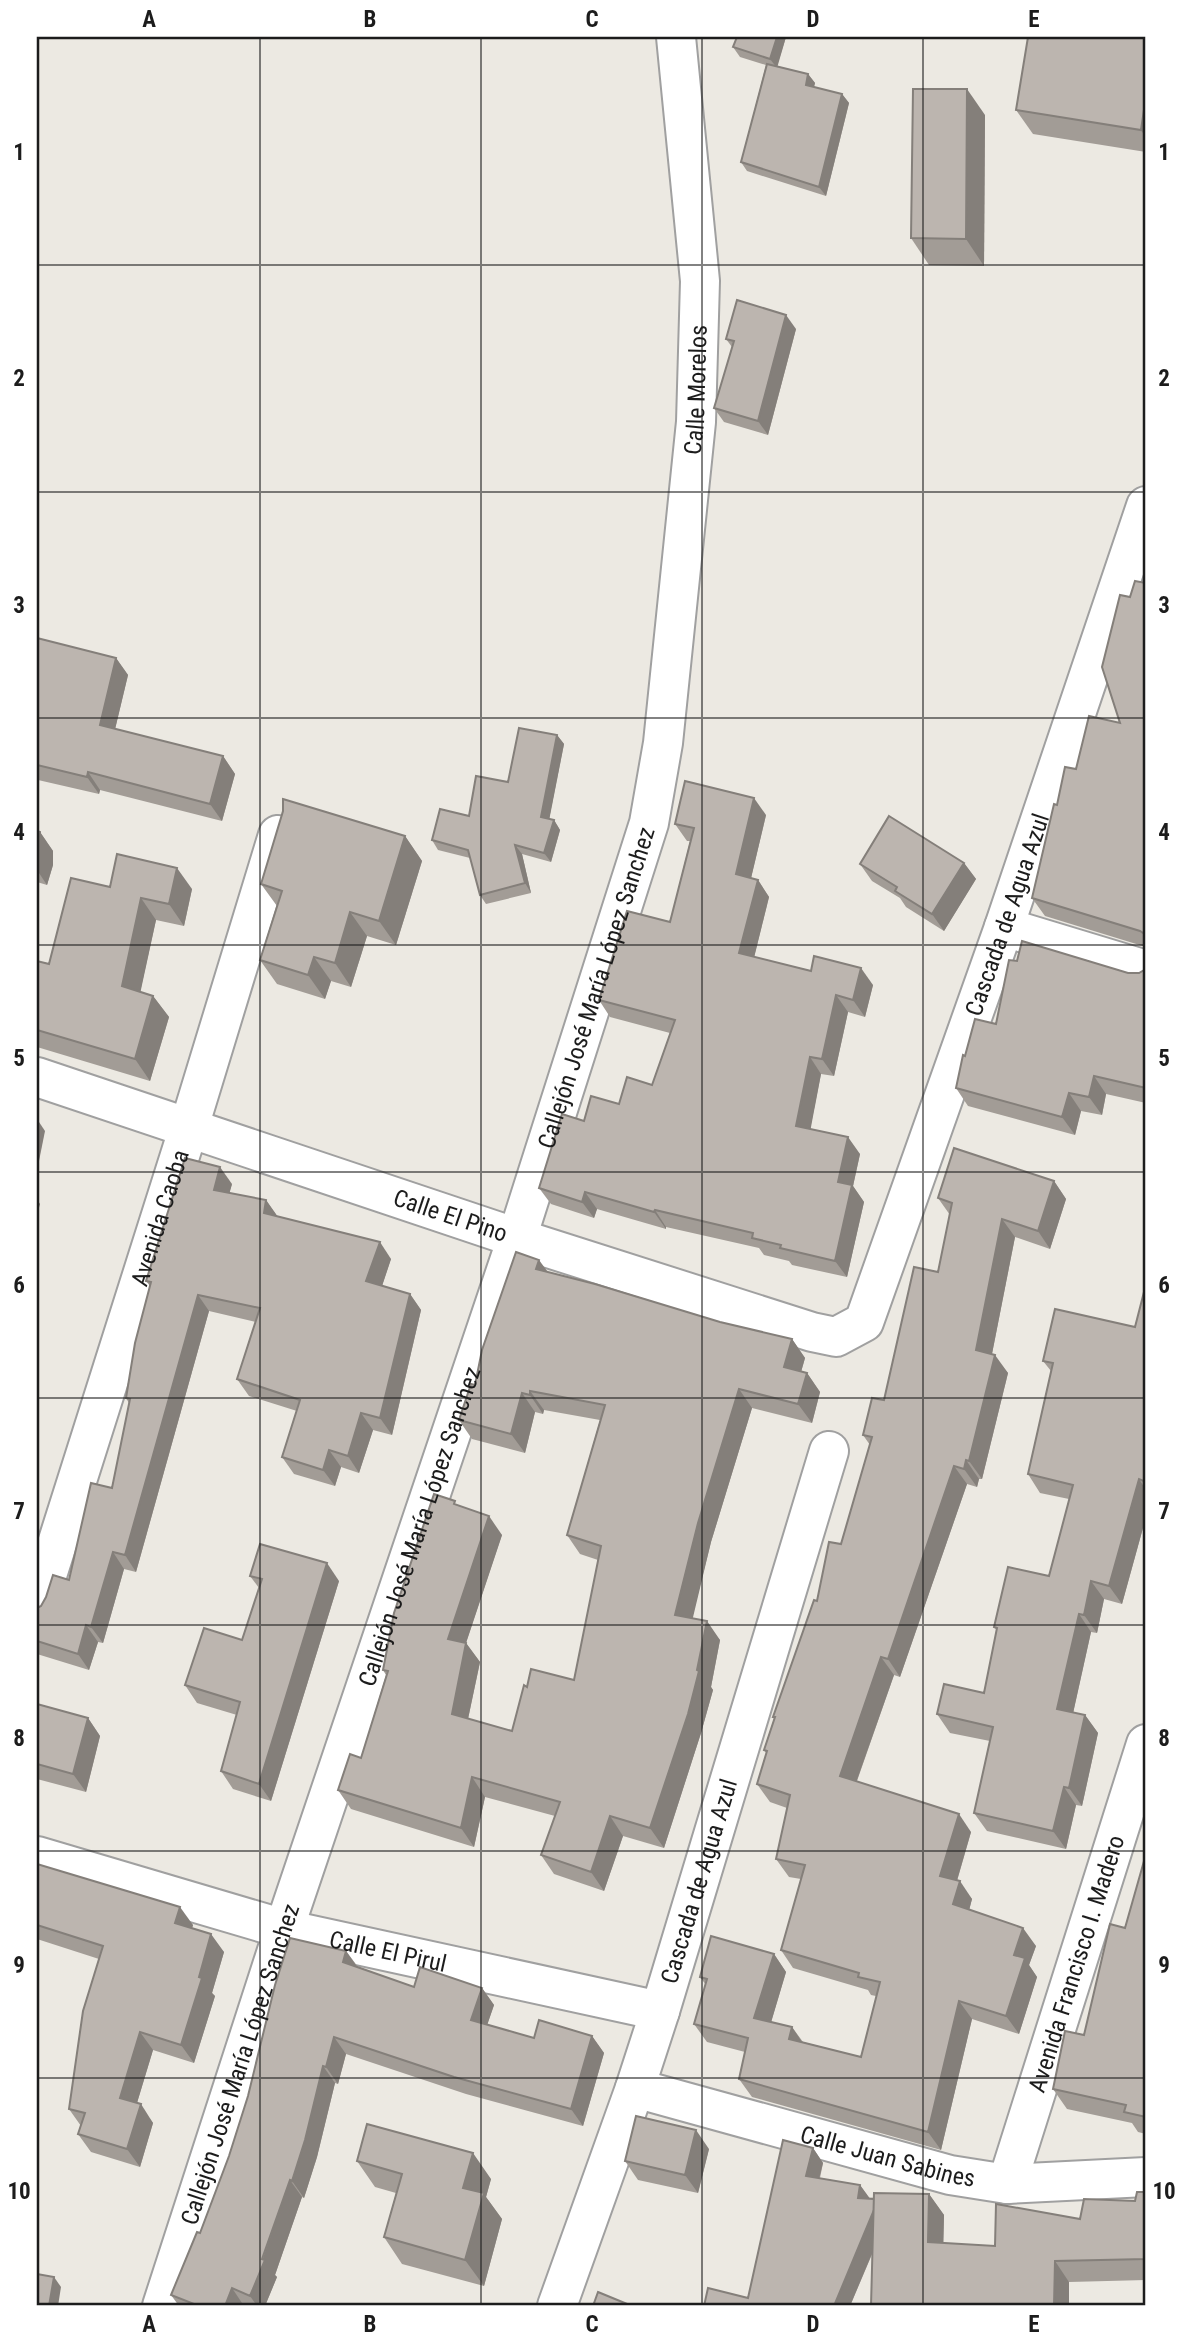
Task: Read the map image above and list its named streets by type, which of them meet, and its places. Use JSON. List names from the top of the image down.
{
  "streets": {
    "street": [
      "Calle Morelos",
      "Cascada de Agua Azul",
      "Callejón José María López Sanchez",
      "Calle El Pino",
      "Avenida Caoba",
      "Calle El Pirul",
      "Avenida Francisco I. Madero",
      "Calle Juan Sabines"
    ]
  },
  "crossings": [
    ["Calle Morelos", "Callejón José María López Sanchez"],
    ["Cascada de Agua Azul", "Calle El Pino"],
    ["Cascada de Agua Azul", "Calle El Pirul"],
    ["Cascada de Agua Azul", "Calle Juan Sabines"],
    ["Callejón José María López Sanchez", "Calle El Pino"],
    ["Callejón José María López Sanchez", "Calle El Pirul"],
    ["Calle El Pino", "Avenida Caoba"],
    ["Avenida Francisco I. Madero", "Calle Juan Sabines"]
  ],
  "grid": {
    "columns": [
      "A",
      "B",
      "C",
      "D",
      "E"
    ],
    "rows": [
      "1",
      "2",
      "3",
      "4",
      "5",
      "6",
      "7",
      "8",
      "9",
      "10"
    ]
  }
}
